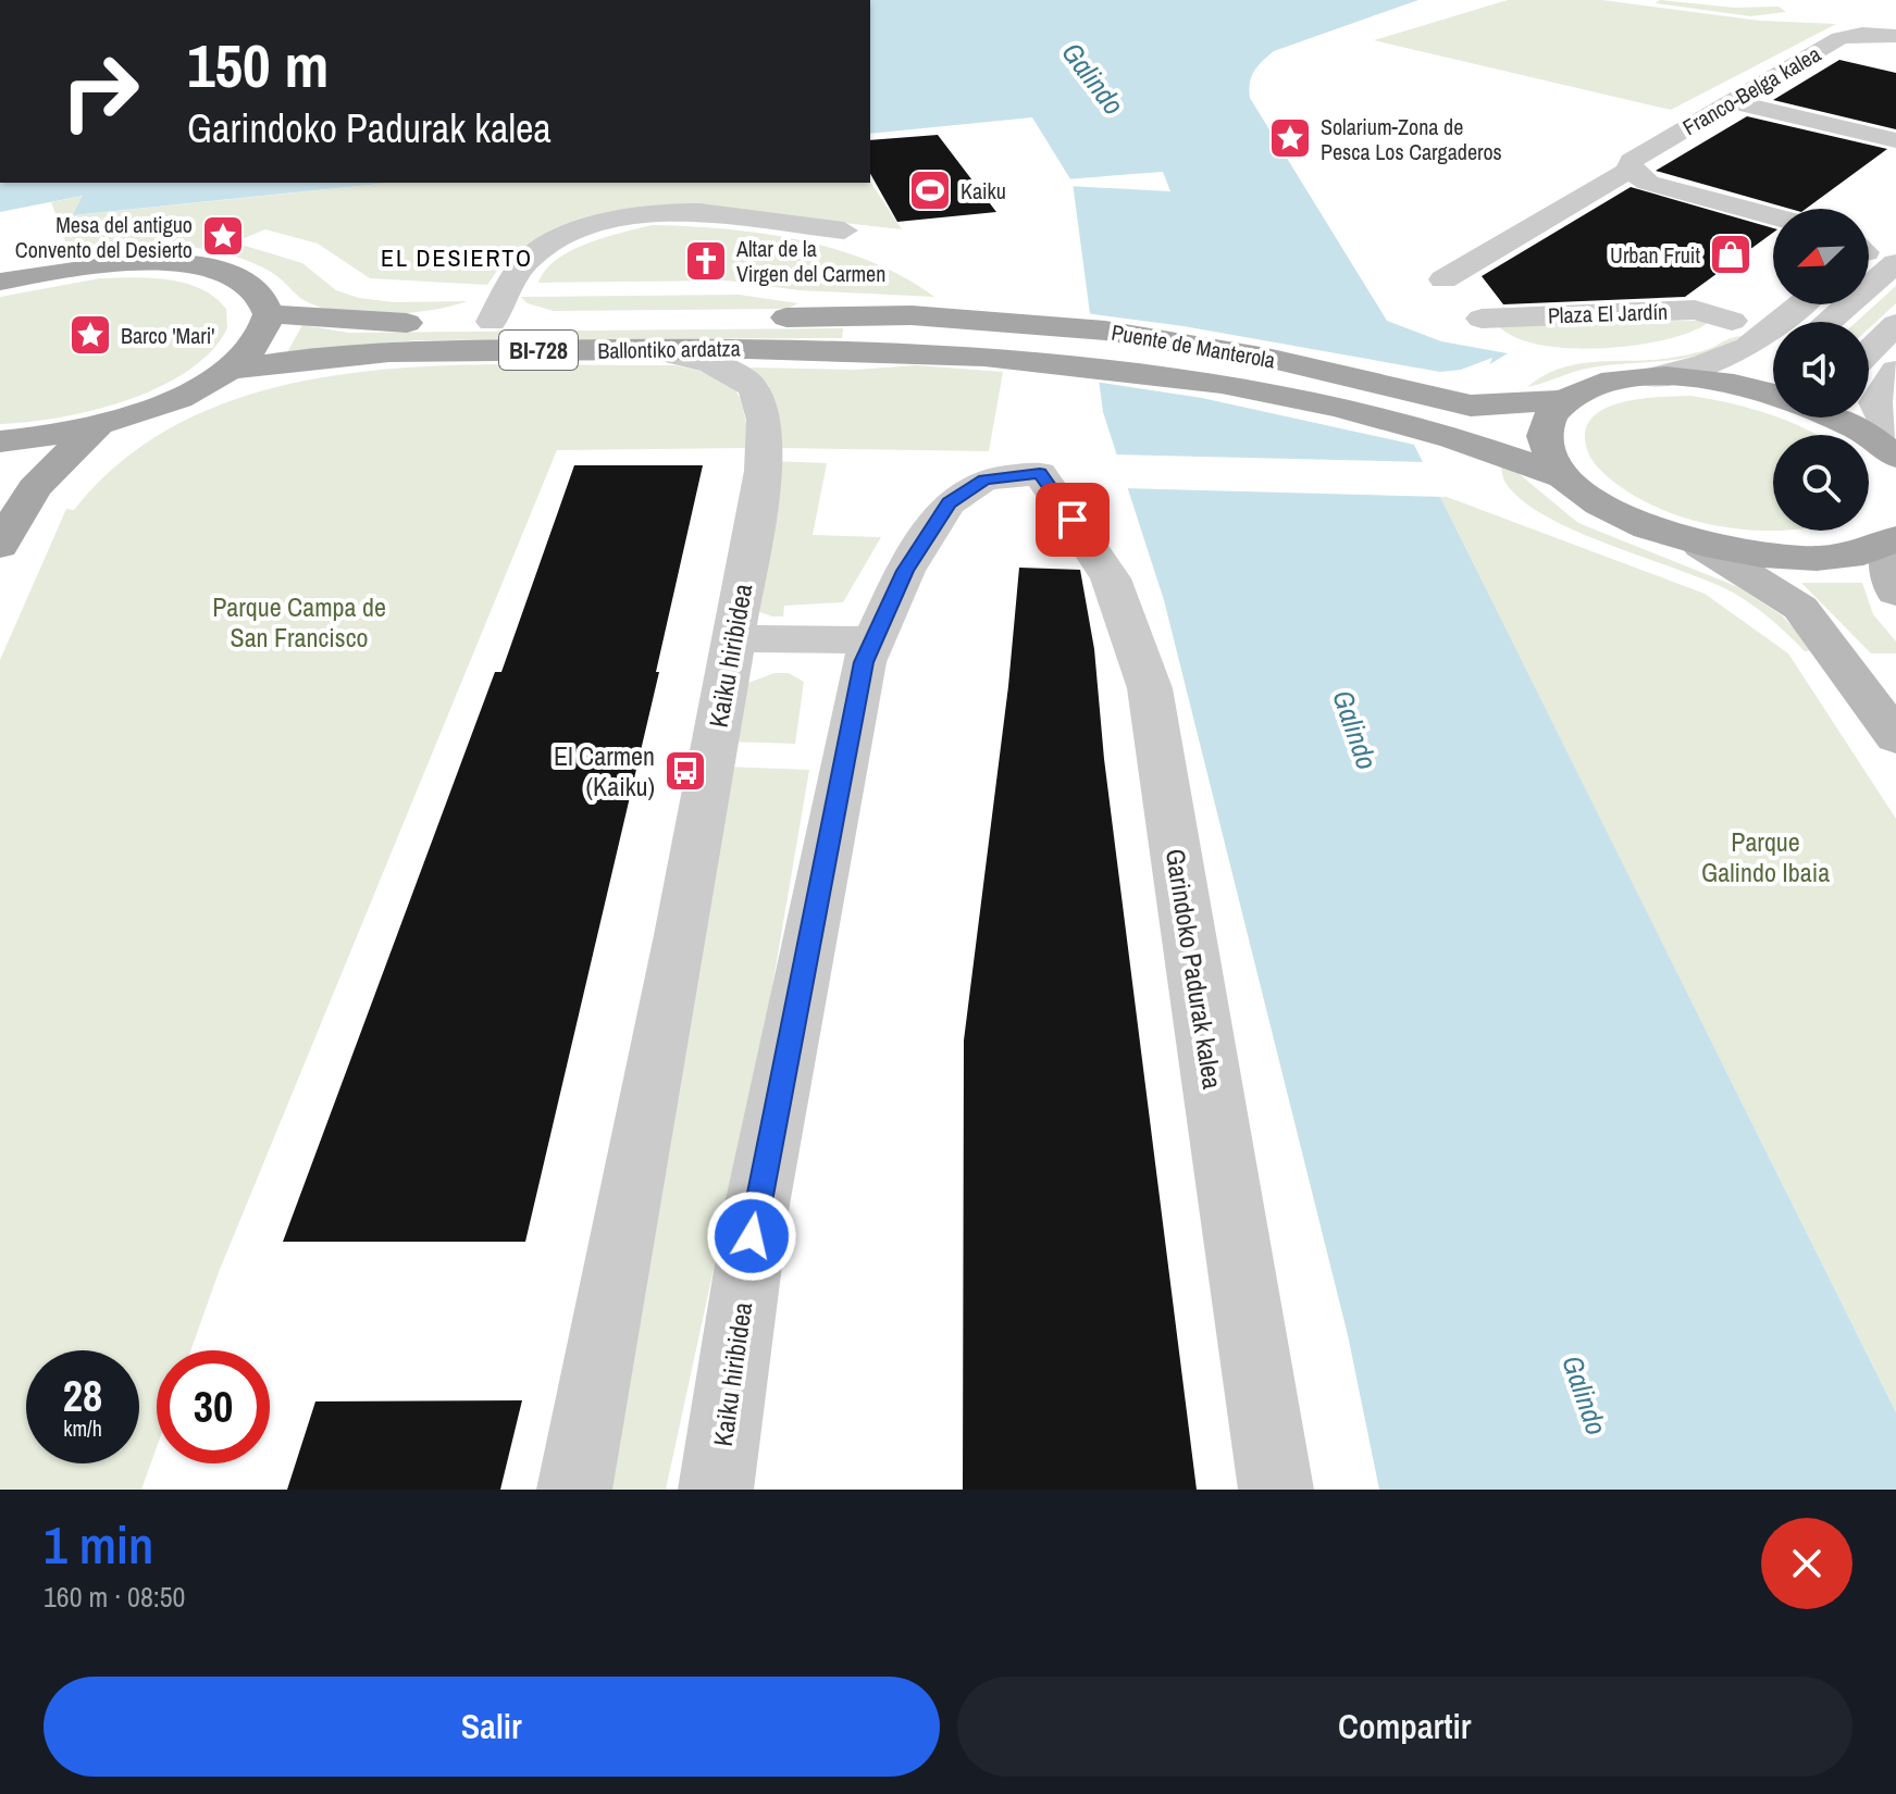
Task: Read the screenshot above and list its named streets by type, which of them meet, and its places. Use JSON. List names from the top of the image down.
{
  "streets": {
    "main road": ["Puente de Manterola", "Ballontiko ardatza", "BI-728"],
    "street": [
      "Franco-Belga kalea",
      "Plaza El Jardín",
      "Kaiku hiribidea",
      "Garindoko Padurak kalea"
    ]
  },
  "crossings": [
    ["Puente de Manterola", "Ballontiko ardatza"],
    ["Ballontiko ardatza", "Kaiku hiribidea"],
    ["Kaiku hiribidea", "Garindoko Padurak kalea"]
  ],
  "districts": ["EL DESIERTO"],
  "water": ["Galindo"],
  "parks": ["Parque Campa de San Francisco", "Parque Galindo Ibaia"],
  "places": {
    "place": ["Solarium-Zona de Pesca Los Cargaderos", "Mesa del antiguo Convento del Desierto", "Barco 'Mari'"],
    "sports": ["Kaiku"],
    "shop": ["Urban Fruit"],
    "church": ["Altar de la Virgen del Carmen"],
    "bus stop": ["El Carmen (Kaiku)"]
  },
  "north": "bottom left",
  "page": {
    "turn": ["150 m", "Garindoko Padurak kalea"],
    "speed": "28 km/h",
    "limit": "30",
    "heading": ["1 min", "160 m · 08:50"],
    "buttons": ["Salir", "Compartir"]
  }
}
